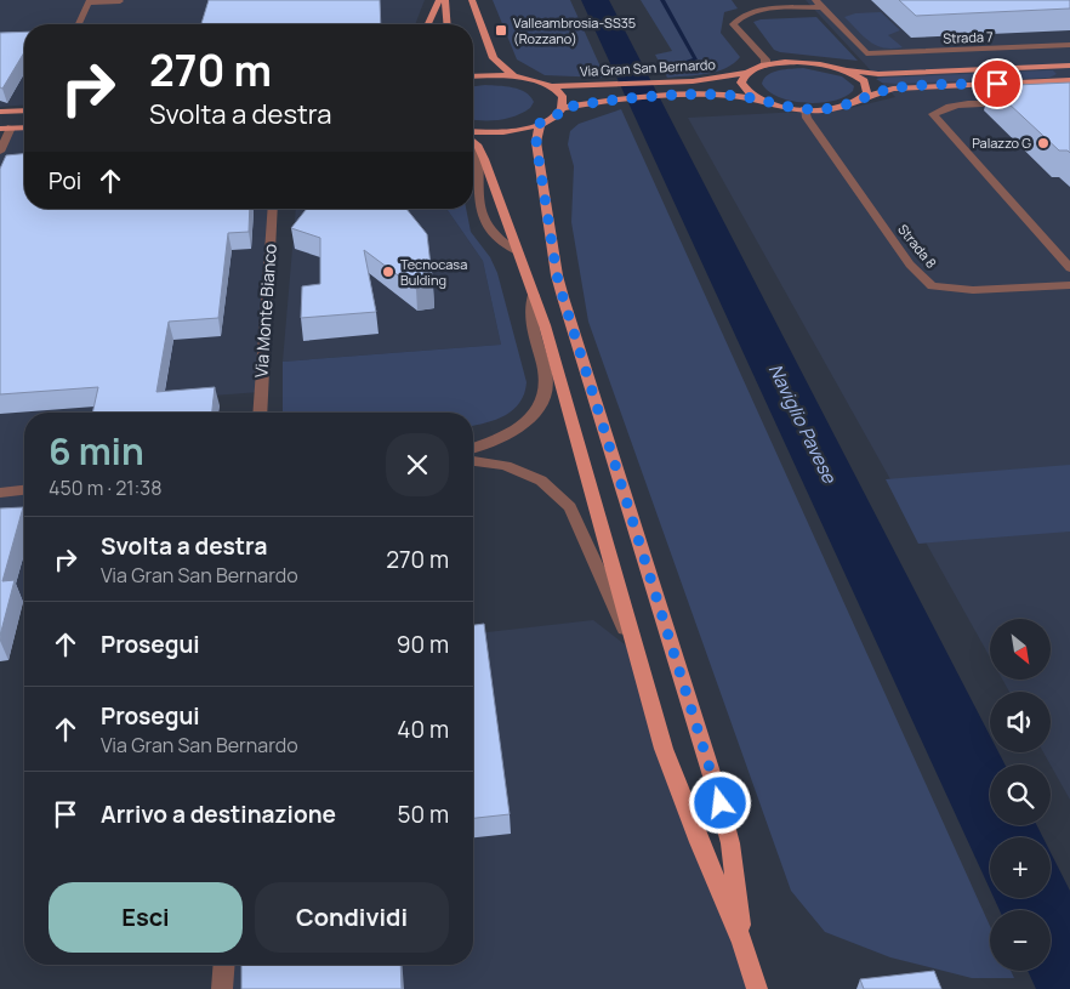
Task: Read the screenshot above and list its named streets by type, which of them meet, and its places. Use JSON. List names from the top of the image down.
{
  "streets": {
    "main road": ["Via Gran San Bernardo"],
    "street": ["Strada 7", "Strada 8", "Via Monte Bianco"]
  },
  "crossings": [
    ["Via Gran San Bernardo", "Strada 8"]
  ],
  "water": ["Naviglio Pavese"],
  "places": {
    "transit": ["Valleambrosia-SS35 (Rozzano)"],
    "other": ["Palazzo G", "Tecnocasa Bulding"]
  },
  "north": "bottom right",
  "page": {
    "turn": ["270 m", "Svolta a destra"],
    "then": "Poi",
    "heading": ["6 min", "450 m · 21:38"],
    "list": [
      {
        "name": "Svolta a destra",
        "note": "Via Gran San Bernardo",
        "value": "270 m"
      },
      {
        "name": "Prosegui",
        "value": "90 m"
      },
      {
        "name": "Prosegui",
        "note": "Via Gran San Bernardo",
        "value": "40 m"
      },
      {
        "name": "Arrivo a destinazione",
        "value": "50 m"
      }
    ],
    "map_buttons": ["+", "−"],
    "buttons": ["Esci", "Condividi"]
  }
}
